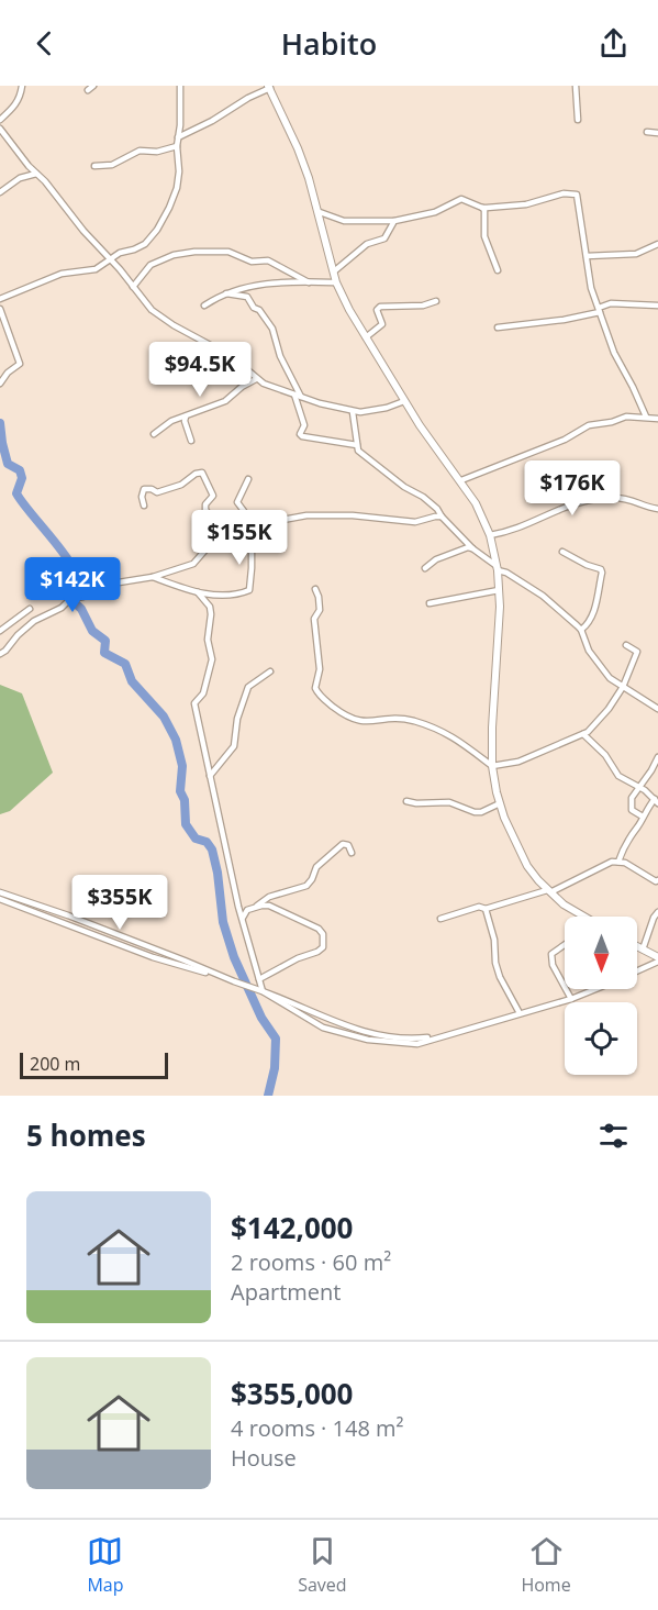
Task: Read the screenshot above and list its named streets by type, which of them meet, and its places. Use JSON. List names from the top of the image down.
{
  "scale_bar": "200 m",
  "north": "bottom",
  "page": {
    "header": "Habito",
    "price": [
      "$94.5K",
      "$176K",
      "$155K",
      "$142K",
      "$355K"
    ],
    "scale": "200 m",
    "heading": "5 homes",
    "list": [
      {
        "name": "$142,000",
        "note": "2 rooms · 60 m² · Apartment"
      },
      {
        "name": "$355,000",
        "note": "4 rooms · 148 m² · House"
      }
    ],
    "tabs": ["Map", "Saved", "Home"]
  }
}
